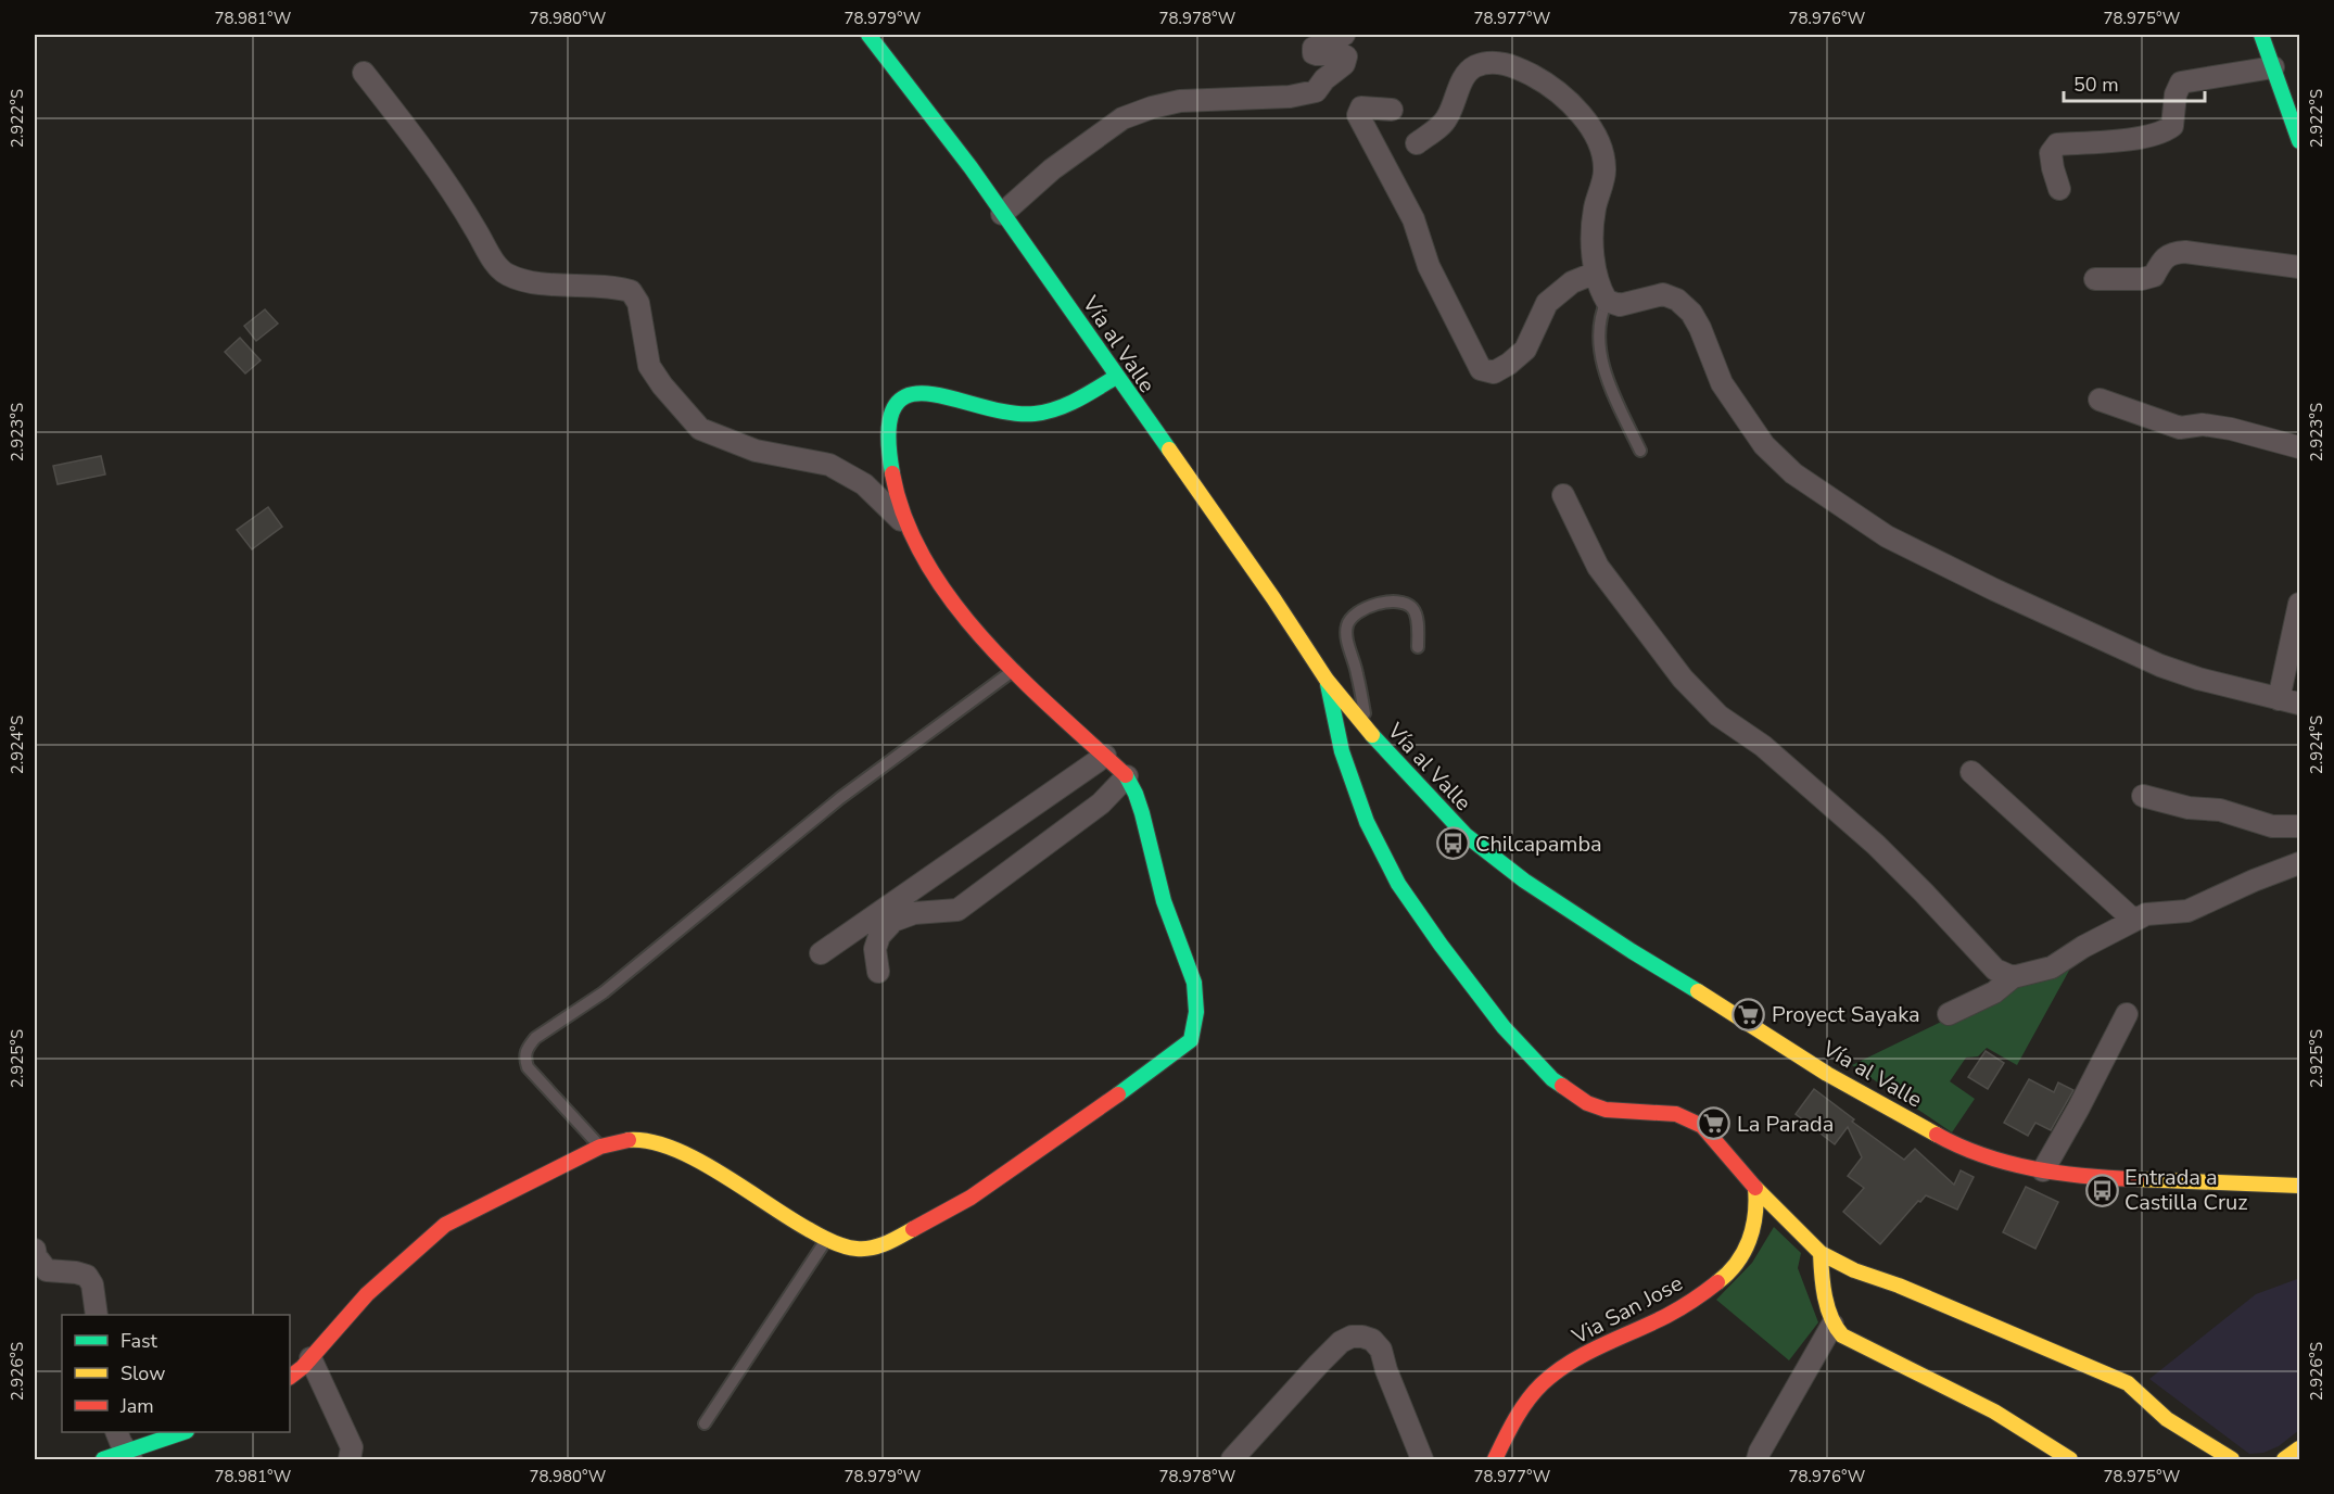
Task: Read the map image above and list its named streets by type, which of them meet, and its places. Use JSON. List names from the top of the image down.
{
  "streets": {
    "street": ["Vía al Valle", "Via San Jose"]
  },
  "places": {
    "bus stop": ["Chilcapamba", "Entrada a Castilla Cruz"],
    "supermarket": ["Proyect Sayaka", "La Parada"]
  },
  "legend": ["Fast", "Slow", "Jam"],
  "scale_bar": "50 m",
  "coordinates": [
    "78.981°W",
    "78.980°W",
    "78.979°W",
    "78.978°W",
    "78.977°W",
    "78.976°W",
    "78.975°W",
    "2.922°S",
    "2.923°S",
    "2.924°S",
    "2.925°S",
    "2.926°S"
  ]
}
